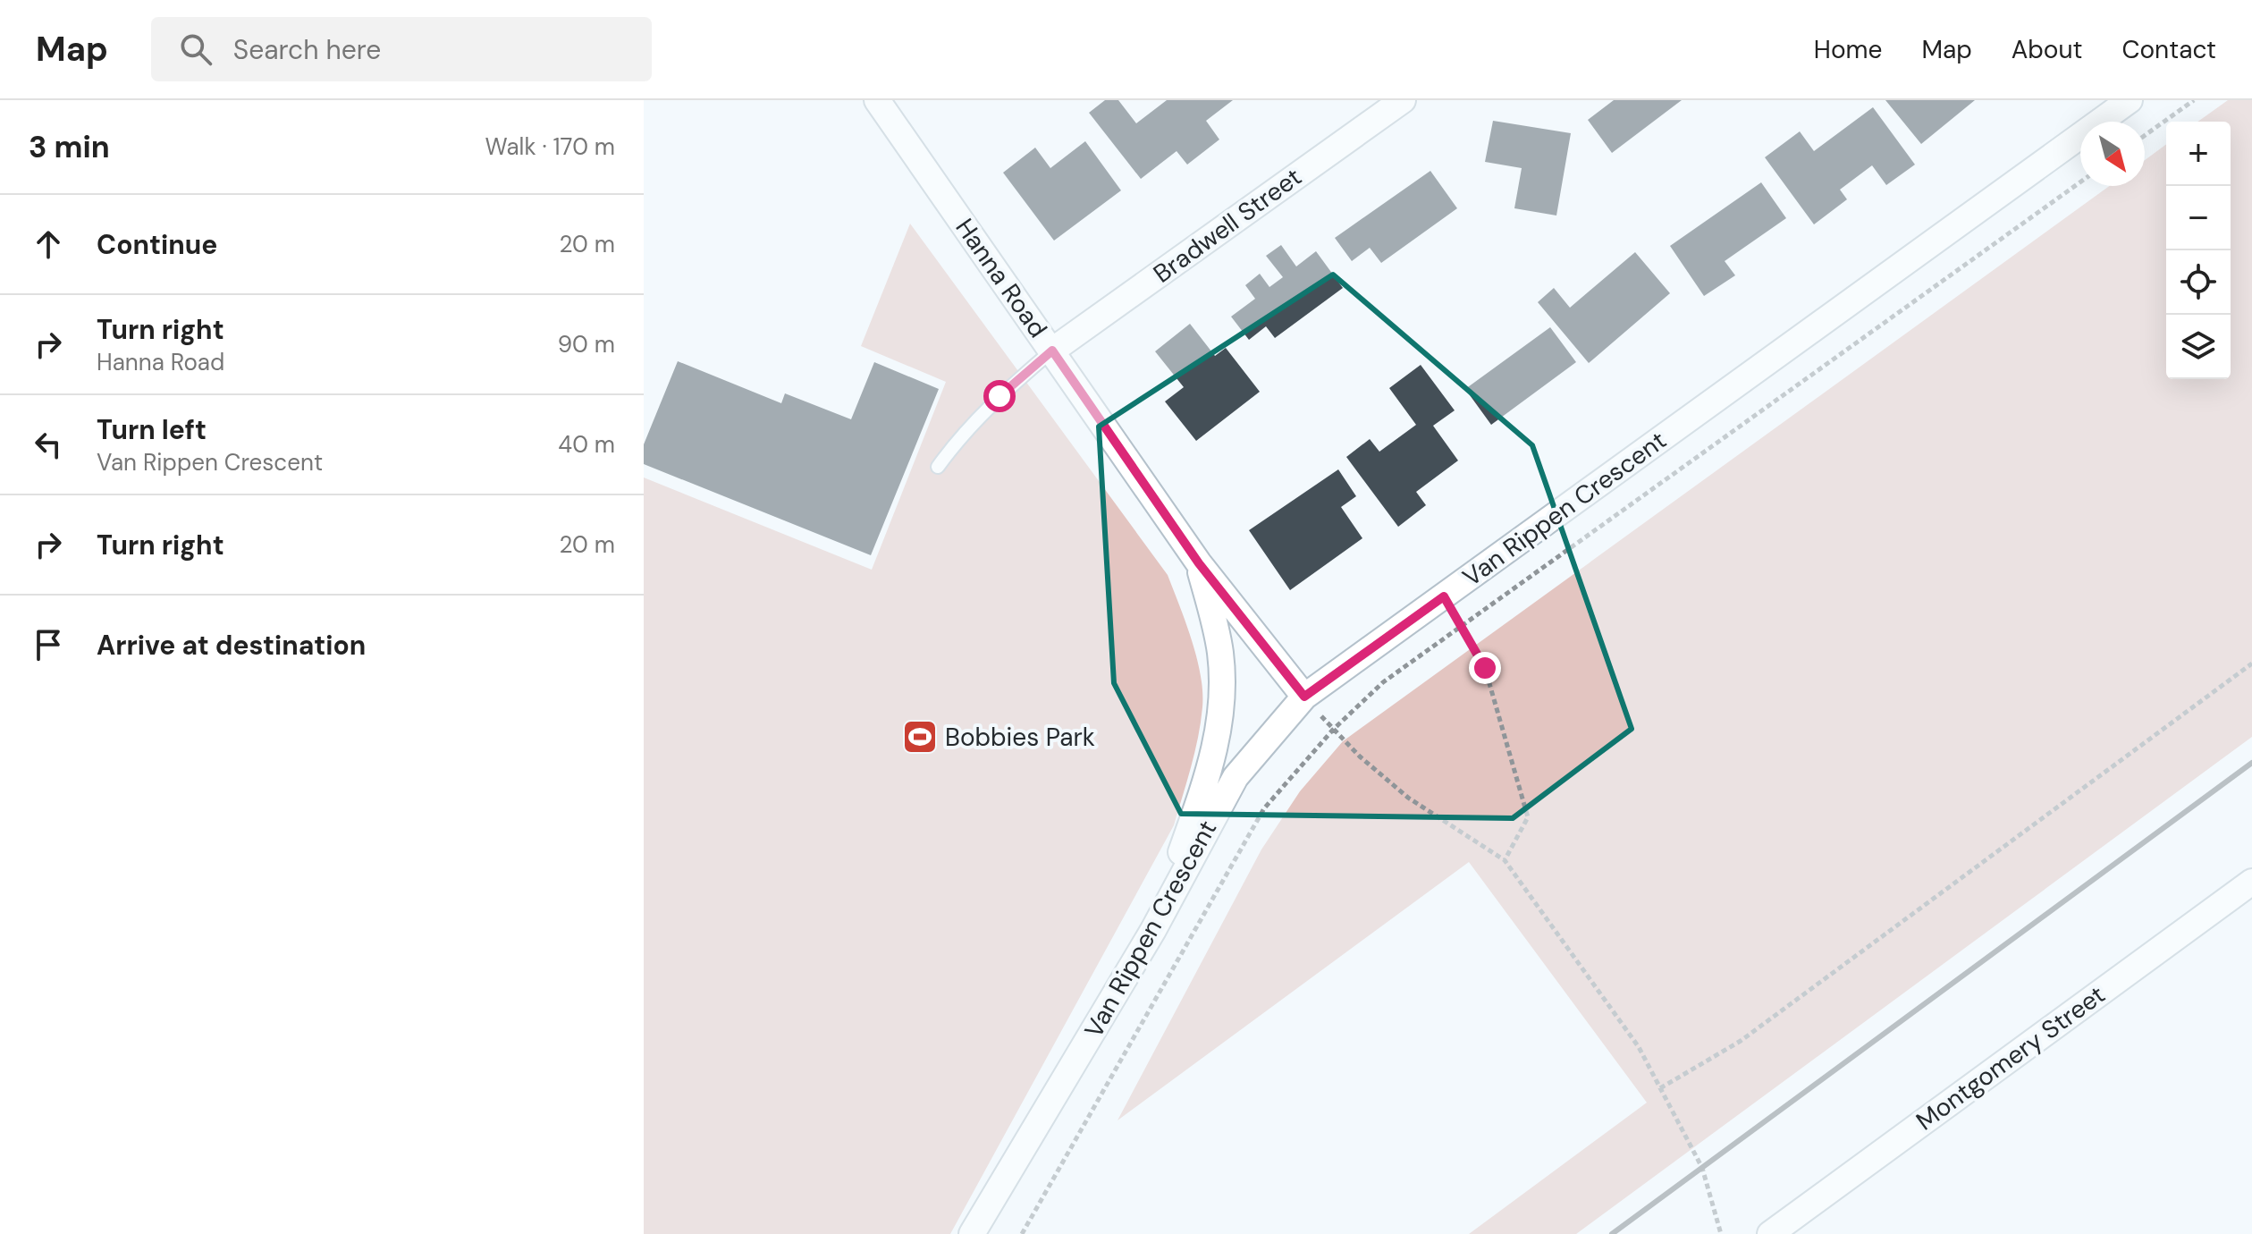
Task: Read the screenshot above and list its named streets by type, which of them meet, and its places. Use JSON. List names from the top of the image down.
{
  "streets": {
    "street": [
      "Bradwell Street",
      "Hanna Road",
      "Van Rippen Crescent",
      "Montgomery Street"
    ]
  },
  "crossings": [
    ["Bradwell Street", "Hanna Road"],
    ["Hanna Road", "Van Rippen Crescent"]
  ],
  "places": {
    "sports": ["Bobbies Park"]
  },
  "north": "bottom right",
  "page": {
    "header": "Map",
    "search": "Search here",
    "nav": [
      "Home",
      "Map",
      "About",
      "Contact"
    ],
    "heading": ["3 min", "Walk · 170 m"],
    "map_buttons": ["+", "−"],
    "list": [
      ["Continue", "20 m"],
      ["Turn right", "Hanna Road", "90 m"],
      ["Turn left", "Van Rippen Crescent", "40 m"],
      ["Turn right", "20 m"],
      "Arrive at destination"
    ]
  }
}
